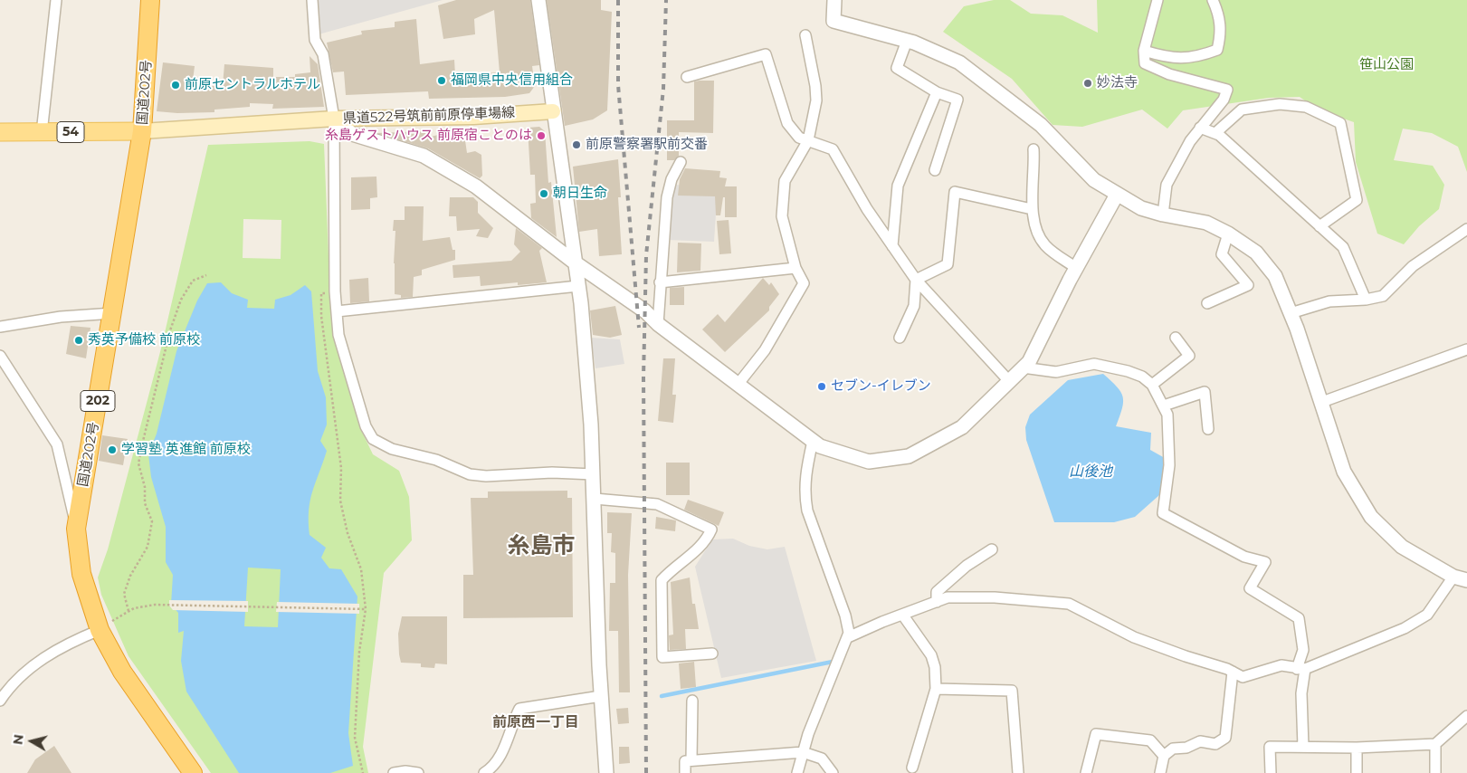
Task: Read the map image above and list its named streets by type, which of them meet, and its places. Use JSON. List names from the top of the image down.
{
  "streets": {
    "highway": ["国道202号", "202"],
    "main road": ["県道522号筑前前原停車場線", "54"]
  },
  "crossings": [
    ["国道202号", "県道522号筑前前原停車場線"],
    ["国道202号", "54"],
    ["県道522号筑前前原停車場線", "54"]
  ],
  "districts": ["糸島市", "前原西一丁目"],
  "water": ["山後池"],
  "parks": ["笹山公園"],
  "places": [
    "福岡県中央信用組合",
    "妙法寺",
    "前原セントラルホテル",
    "糸島ゲストハウス 前原宿ことのは",
    "前原警察署駅前交番",
    "朝日生命",
    "秀英予備校 前原校",
    "セブン-イレブン",
    "学習塾 英進館 前原校"
  ],
  "north": "left"
}
